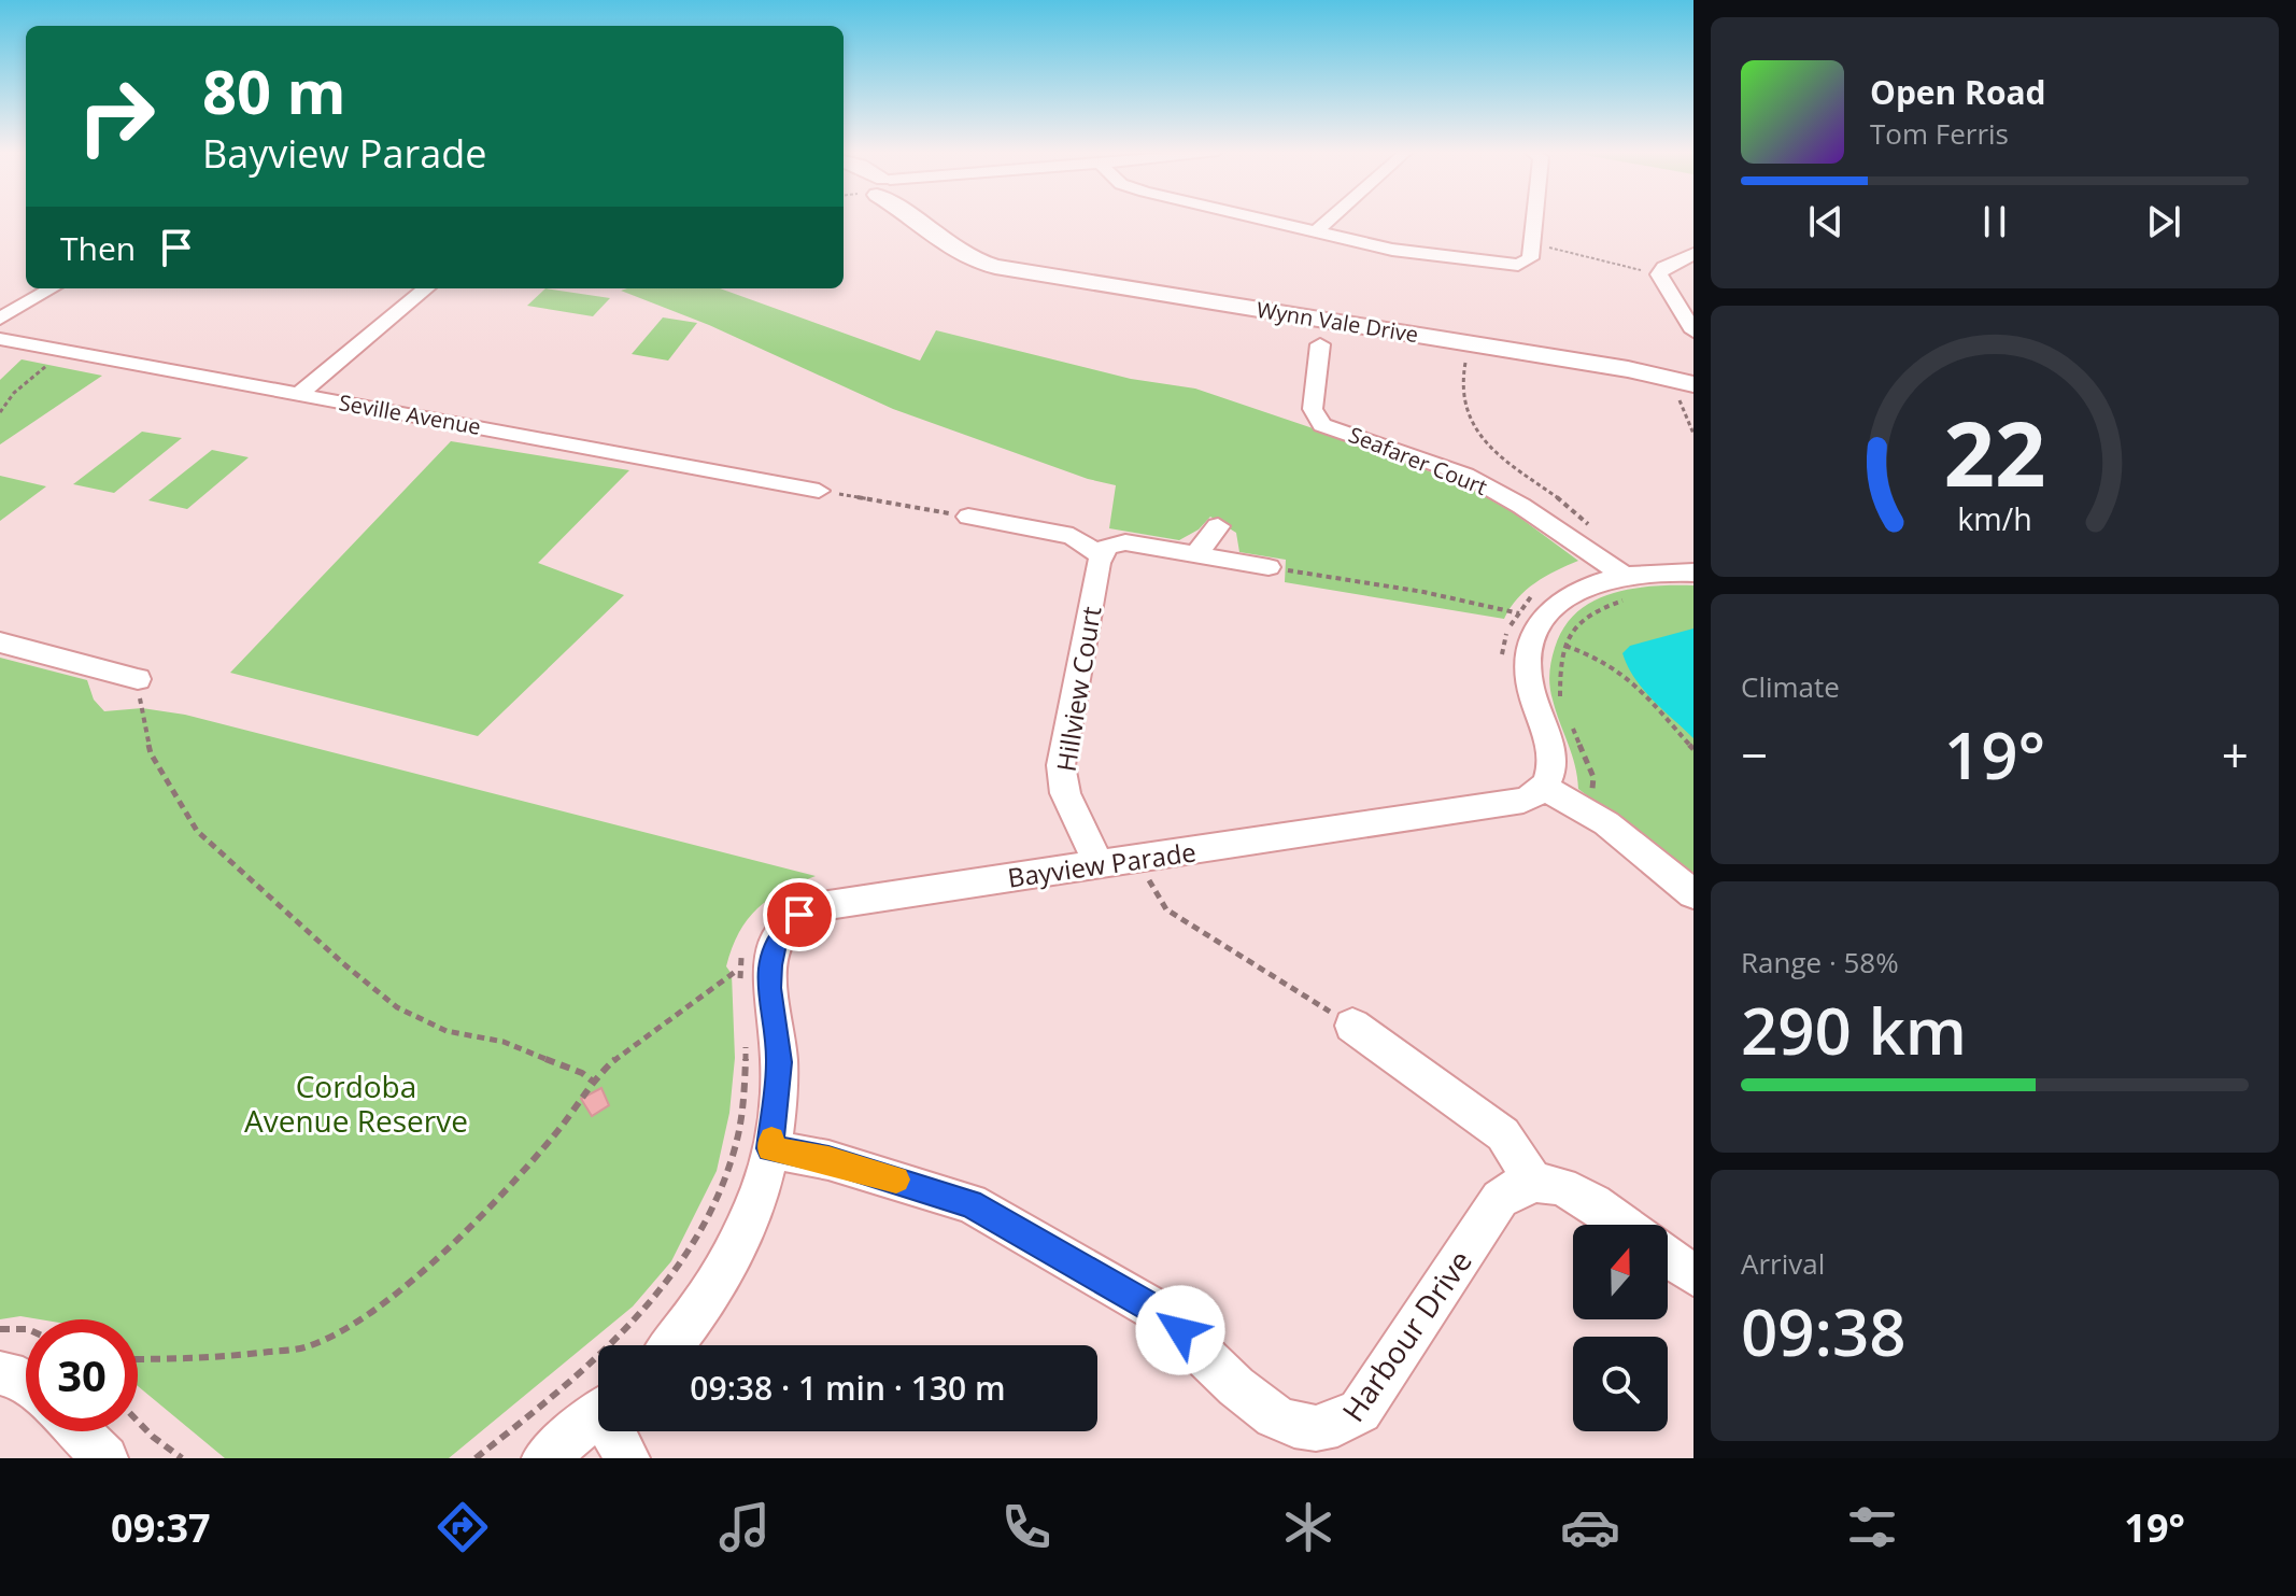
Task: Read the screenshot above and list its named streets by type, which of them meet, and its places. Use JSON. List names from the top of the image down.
{
  "streets": {
    "main road": ["Wynn Vale Drive"],
    "street": [
      "Seville Avenue",
      "Seafarer Court",
      "Hillview Court",
      "Bayview Parade",
      "Harbour Drive"
    ]
  },
  "crossings": [
    ["Hillview Court", "Bayview Parade"]
  ],
  "parks": ["Cordoba Avenue Reserve"],
  "north": "top",
  "page": {
    "turn": ["80 m", "Bayview Parade"],
    "song": ["Open Road", "Tom Ferris"],
    "then": "Then",
    "tile": [
      "Climate",
      ["Range · 58%", "290 km"],
      ["Arrival", "09:38"]
    ],
    "heat": ["−", "19°", "+"],
    "limit": "30",
    "trip": "09:38 · 1 min · 130 m",
    "tabs": ["09:37", "19°"],
    "gauge": ["22", "km/h"]
  }
}
